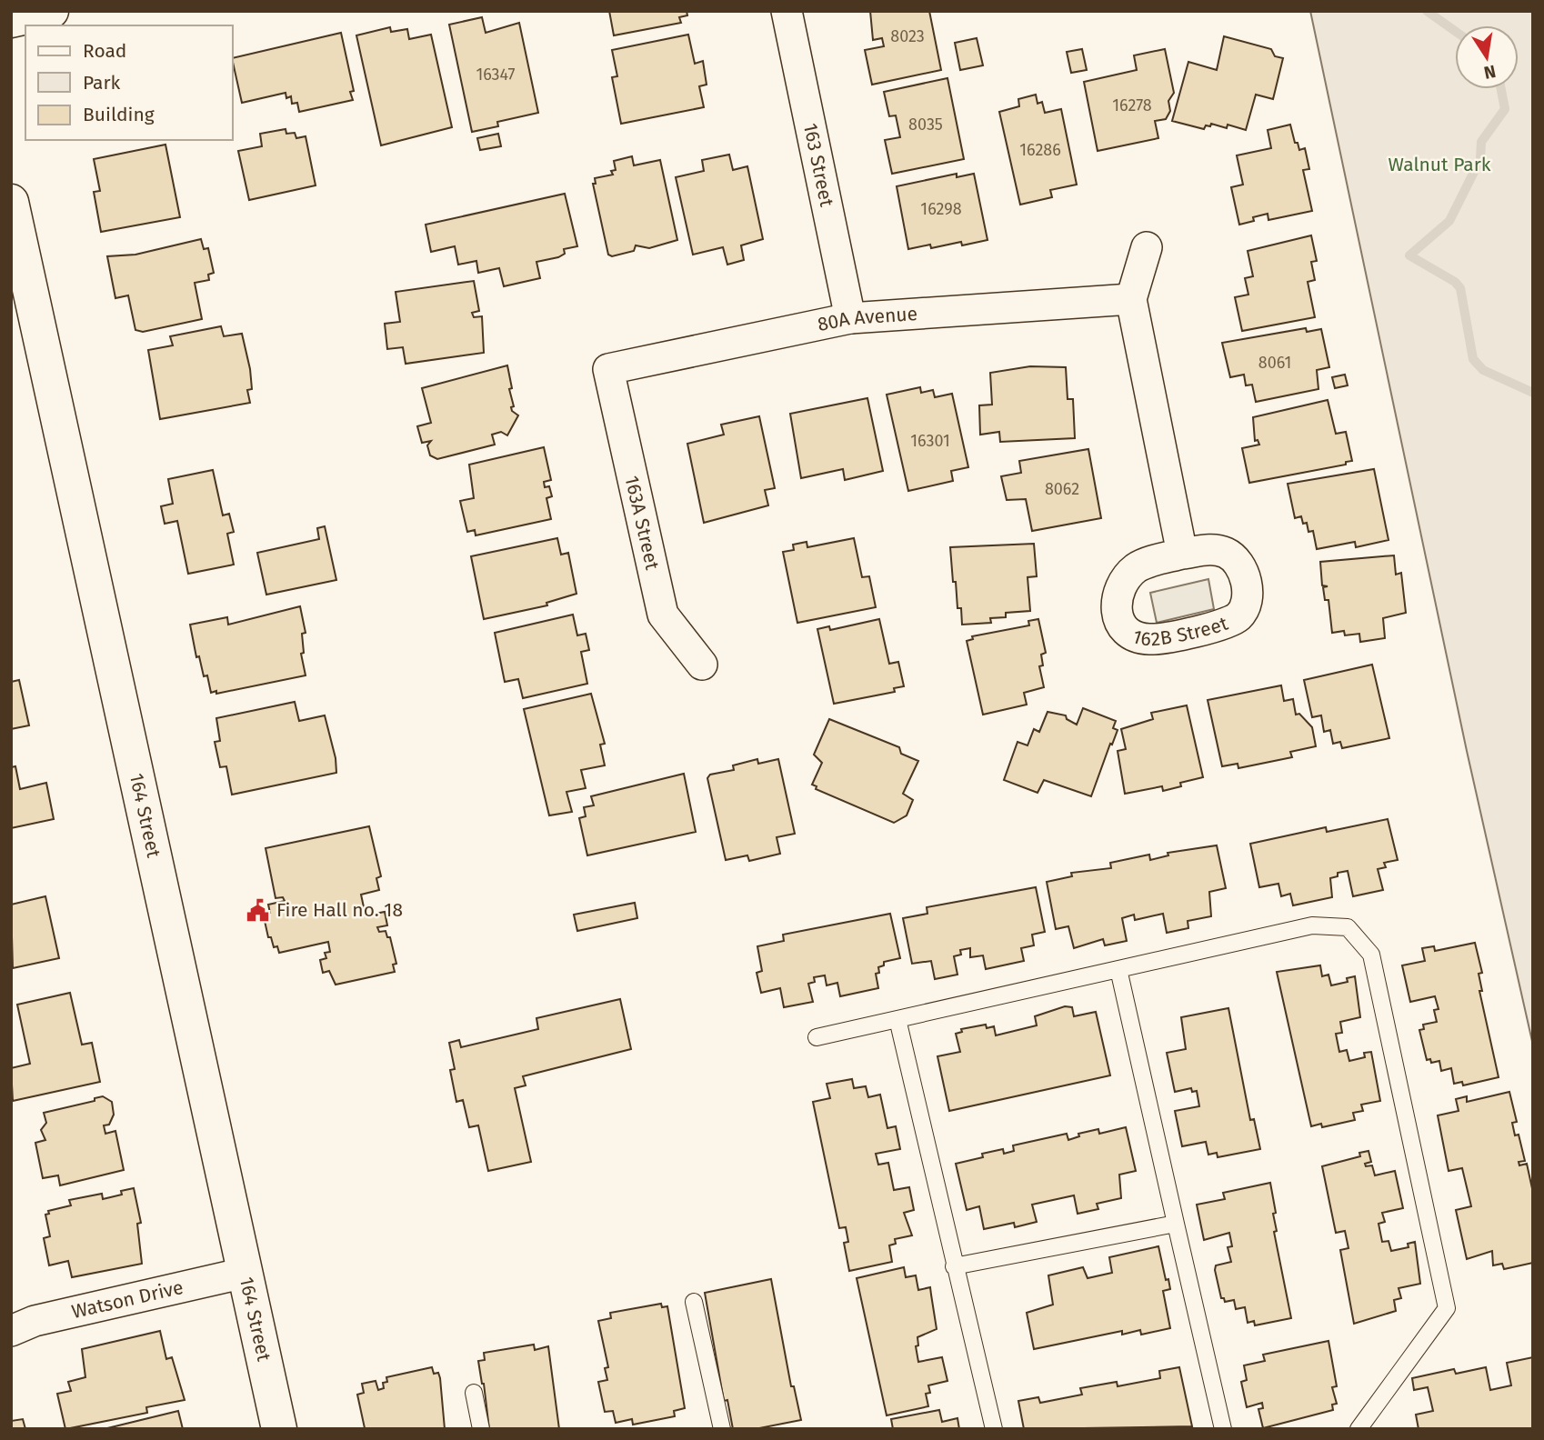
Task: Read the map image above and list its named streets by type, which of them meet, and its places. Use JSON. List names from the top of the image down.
{
  "streets": {
    "street": [
      "163 Street",
      "80A Avenue",
      "163A Street",
      "164 Street",
      "Watson Drive"
    ]
  },
  "crossings": [
    ["163 Street", "80A Avenue"],
    ["80A Avenue", "163A Street"],
    ["164 Street", "Watson Drive"]
  ],
  "parks": ["Walnut Park"],
  "places": {
    "public building": ["Fire Hall no. 18"]
  },
  "house_numbers": [
    "8023",
    "16347",
    "16278",
    "8035",
    "16286",
    "16298",
    "8061",
    "16301",
    "8062"
  ],
  "legend": ["Road", "Park", "Building"],
  "north": "bottom"
}
